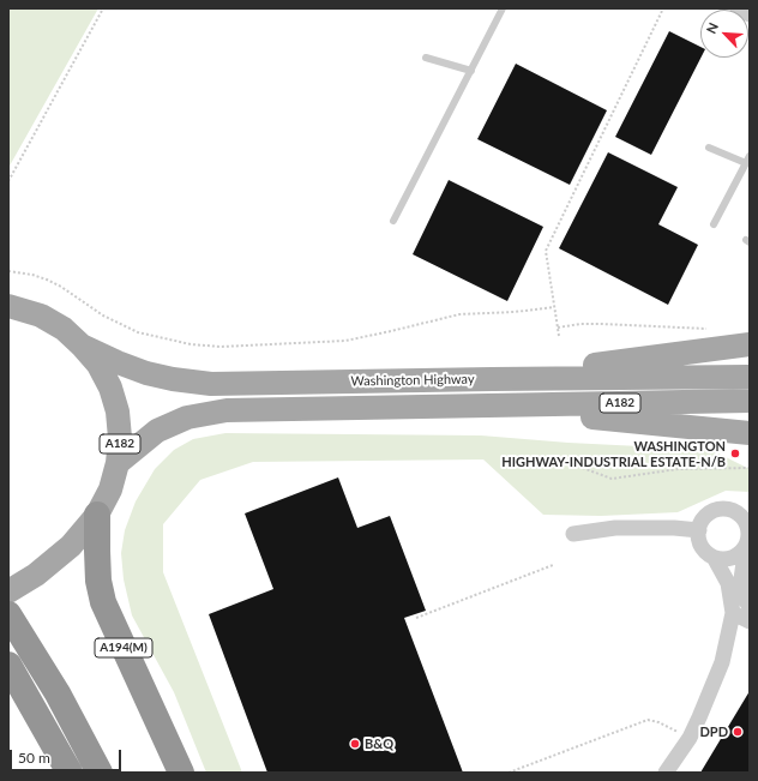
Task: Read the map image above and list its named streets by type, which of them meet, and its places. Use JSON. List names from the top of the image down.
{
  "streets": {
    "highway": ["A194(M)"],
    "main road": ["Washington Highway", "A182"]
  },
  "crossings": [
    ["Washington Highway", "A182"],
    ["A182", "A194(M)"]
  ],
  "places": ["WASHINGTON HIGHWAY-INDUSTRIAL ESTATE-N/B", "DPD", "B&Q"],
  "scale_bar": "50 m",
  "north": "top left"
}
